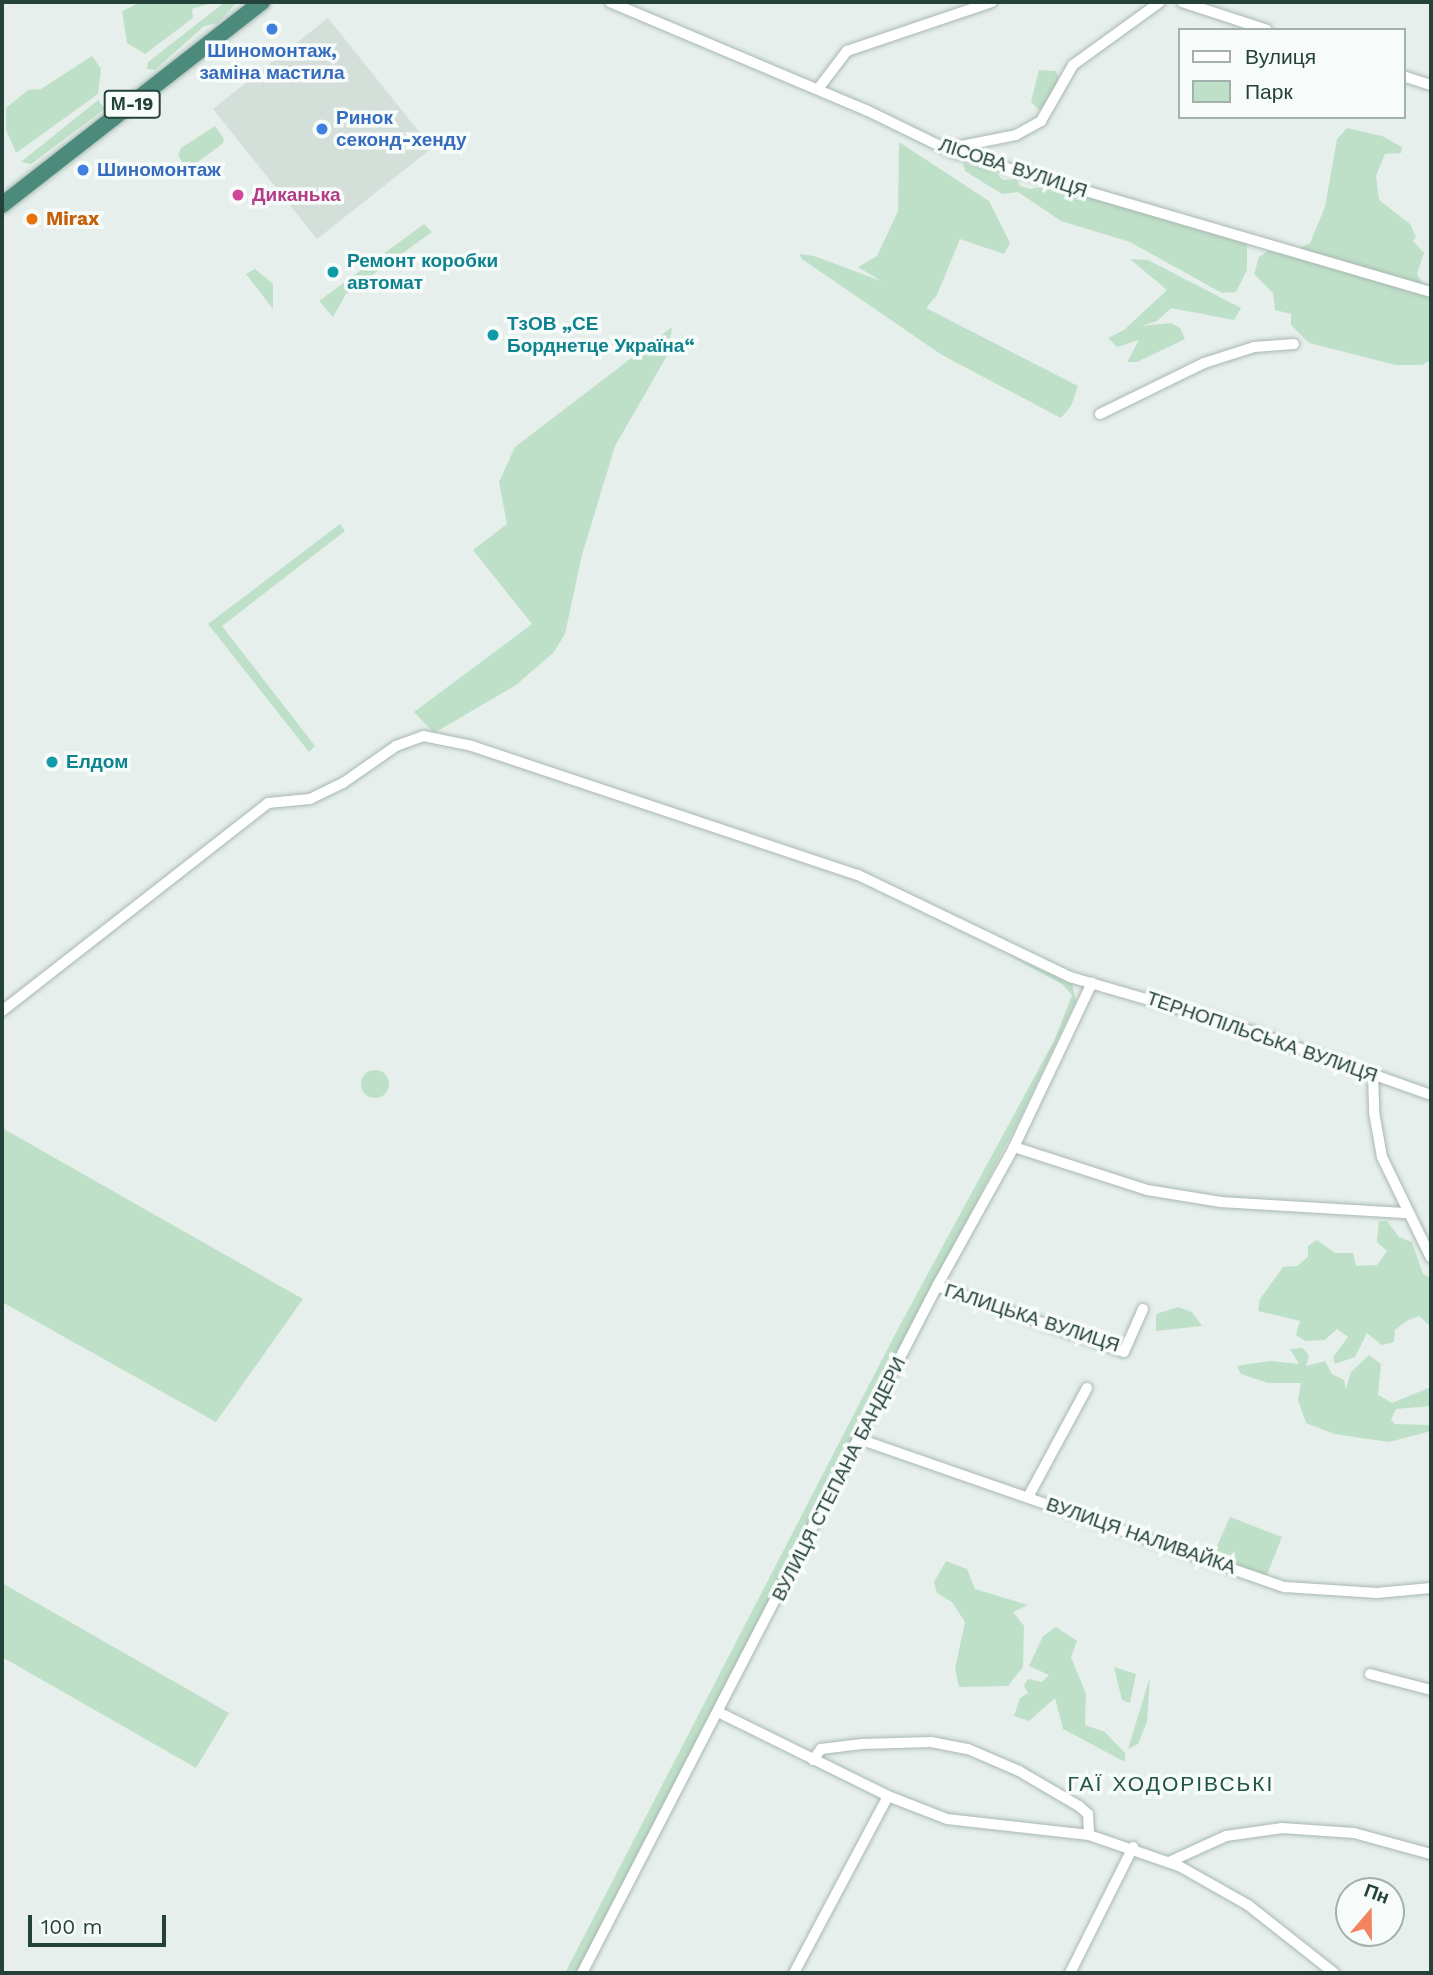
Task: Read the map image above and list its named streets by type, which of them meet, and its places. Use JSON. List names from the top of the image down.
{
  "streets": {
    "highway": ["М-19"],
    "street": [
      "ЛІСОВА ВУЛИЦЯ",
      "ТЕРНОПІЛЬСЬКА ВУЛИЦЯ",
      "ГАЛИЦЬКА ВУЛИЦЯ",
      "ВУЛИЦЯ СТЕПАНА БАНДЕРИ",
      "ВУЛИЦЯ НАЛИВАЙКА"
    ]
  },
  "crossings": [
    ["ТЕРНОПІЛЬСЬКА ВУЛИЦЯ", "ВУЛИЦЯ СТЕПАНА БАНДЕРИ"],
    ["ГАЛИЦЬКА ВУЛИЦЯ", "ВУЛИЦЯ СТЕПАНА БАНДЕРИ"],
    ["ВУЛИЦЯ СТЕПАНА БАНДЕРИ", "ВУЛИЦЯ НАЛИВАЙКА"]
  ],
  "districts": ["ГАЇ ХОДОРІВСЬКІ"],
  "places": [
    "Шиномонтаж, заміна мастила",
    "Ринок секонд-хенду",
    "Шиномонтаж",
    "Диканька",
    "Mirax",
    "Ремонт коробки автомат",
    "ТзОВ „СЕ Борднетце Україна“",
    "Елдом"
  ],
  "legend": ["Вулиця", "Парк"],
  "scale_bar": "100 m",
  "north": "top"
}
